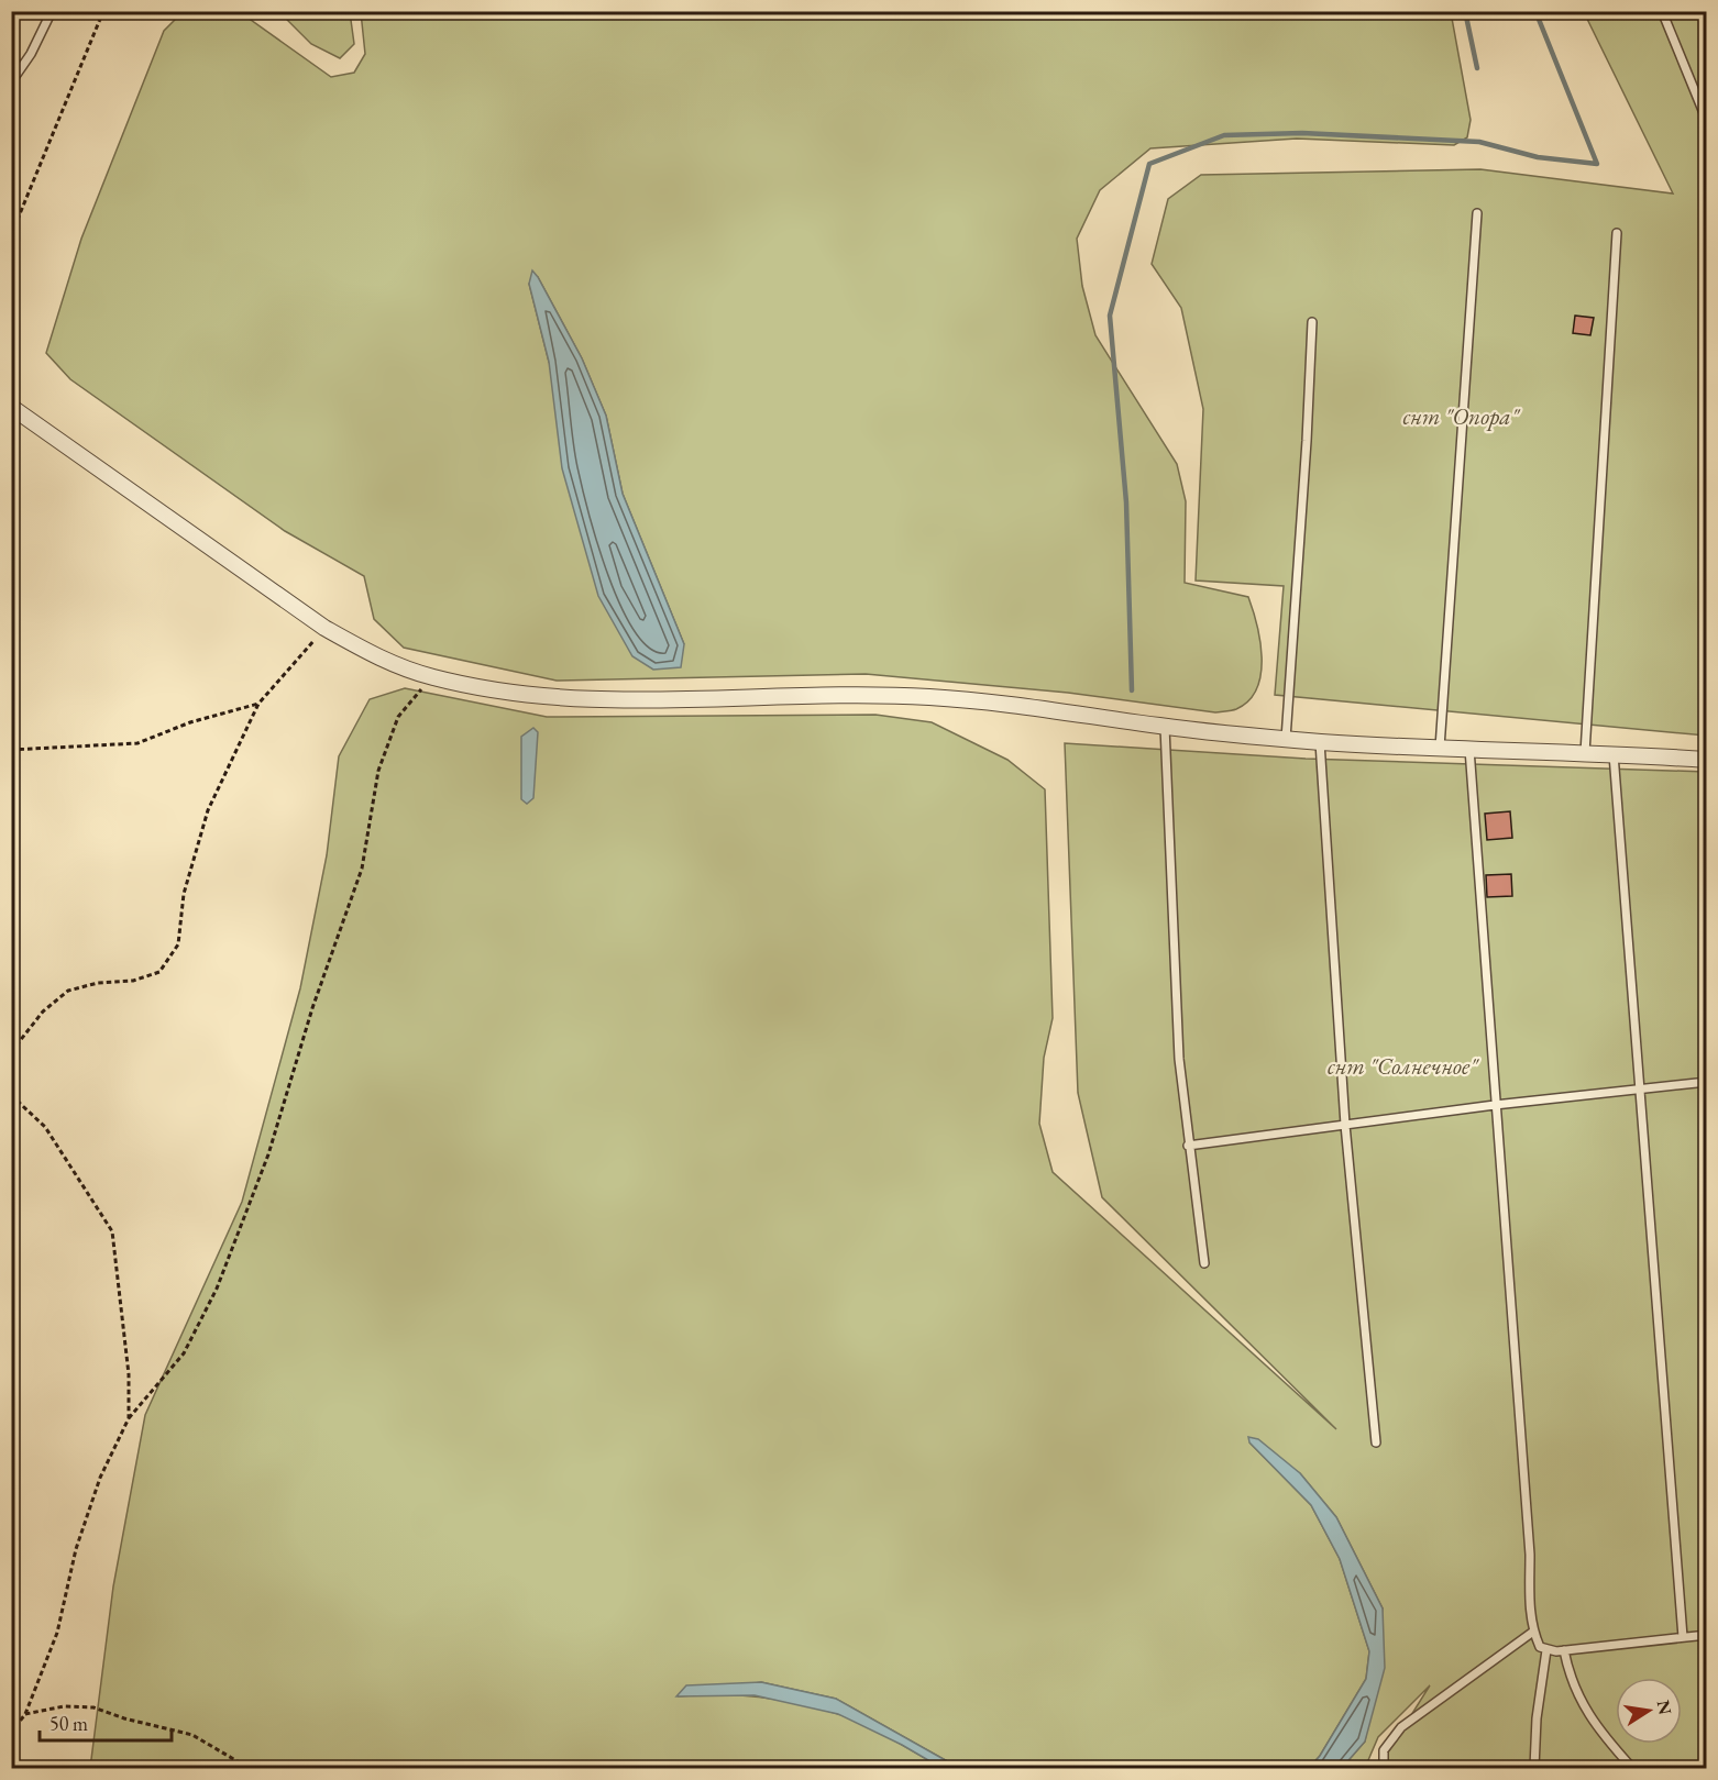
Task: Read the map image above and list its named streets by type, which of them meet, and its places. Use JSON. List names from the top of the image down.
{
  "parks": ["снт \"Опора\"", "снт \"Солнечное\""],
  "scale_bar": "50 m",
  "north": "right"
}
